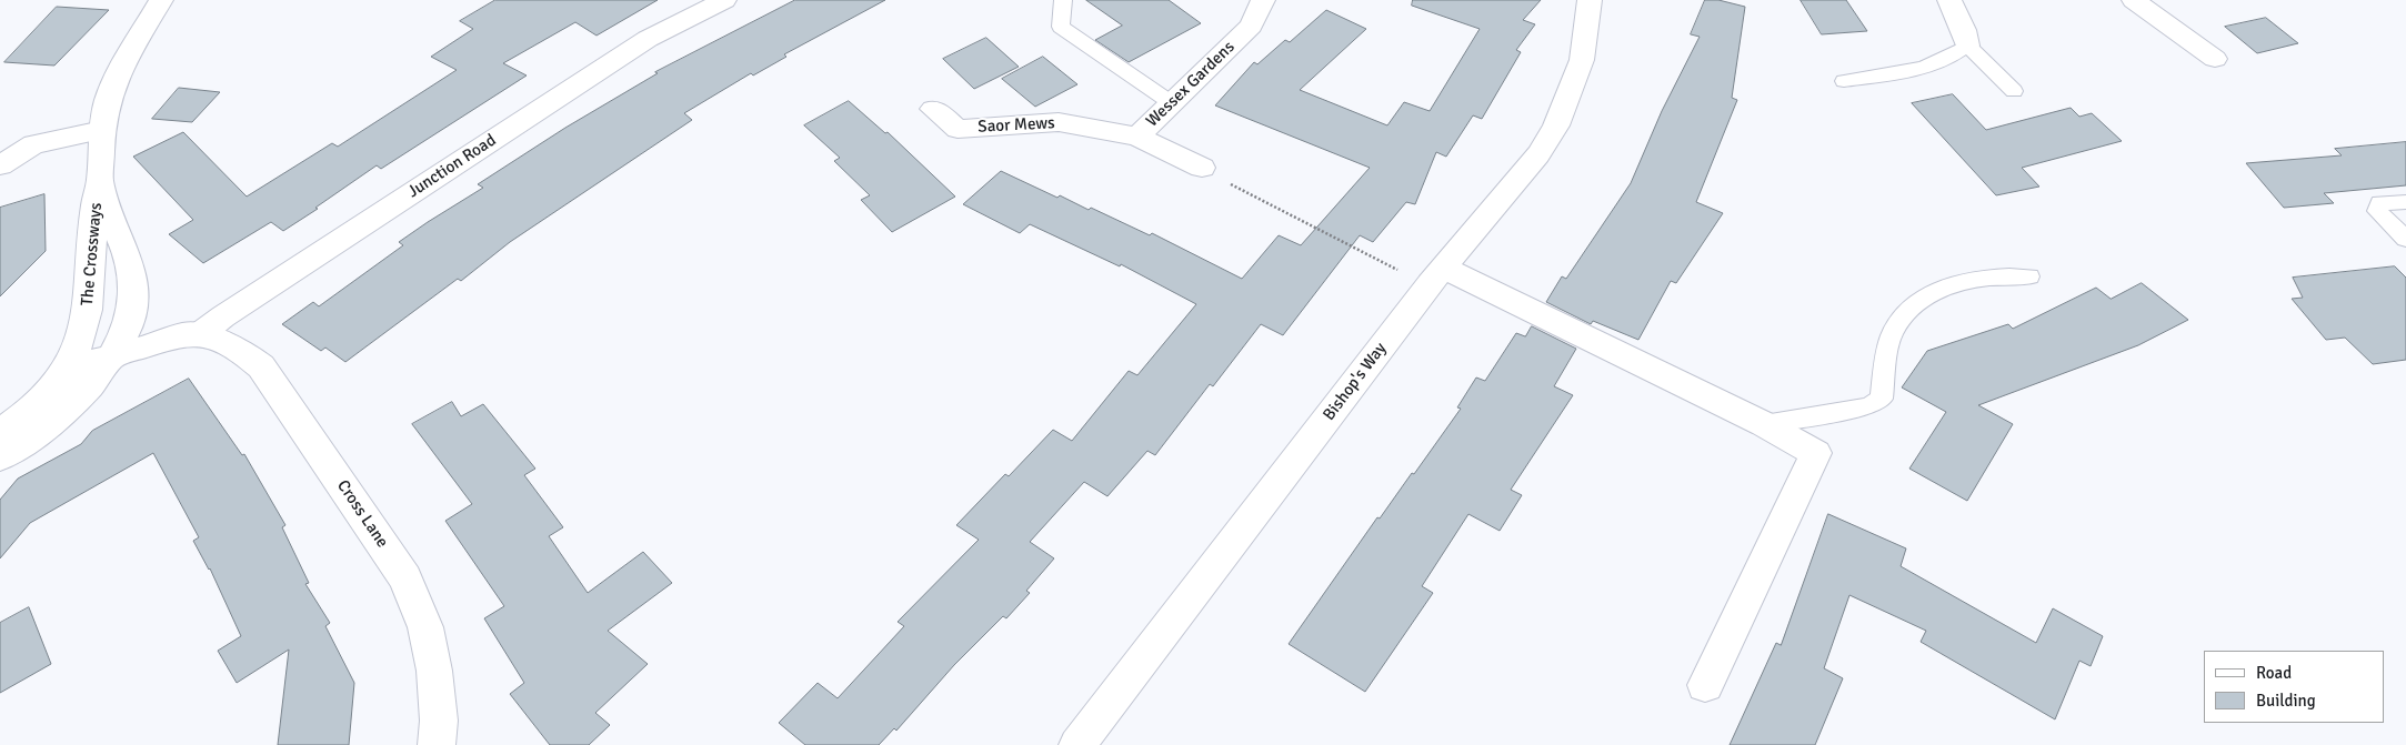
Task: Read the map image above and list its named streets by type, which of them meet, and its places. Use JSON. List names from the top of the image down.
{
  "streets": {
    "street": [
      "Wessex Gardens",
      "Saor Mews",
      "Junction Road",
      "The Crossways",
      "Bishop's Way",
      "Cross Lane"
    ]
  },
  "crossings": [
    ["Wessex Gardens", "Saor Mews"],
    ["Junction Road", "The Crossways"],
    ["Junction Road", "Cross Lane"]
  ],
  "legend": ["Road", "Building"]
}
